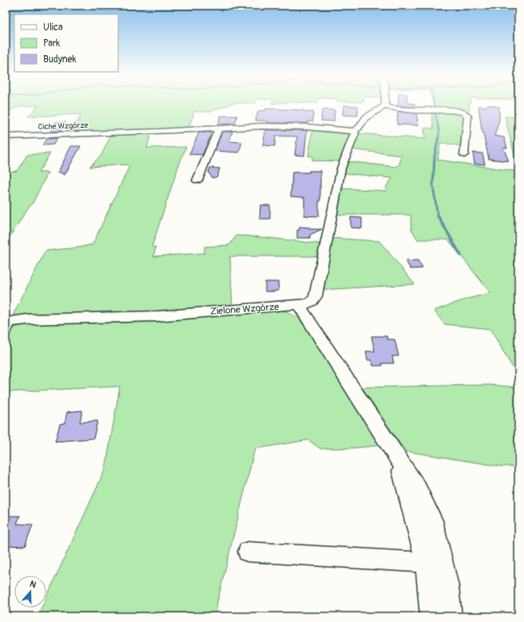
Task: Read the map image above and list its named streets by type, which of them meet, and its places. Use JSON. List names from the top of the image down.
{
  "streets": {
    "street": ["Ciche Wzgórze", "Zielone Wzgórze"]
  },
  "crossings": [
    ["Ciche Wzgórze", "Zielone Wzgórze"]
  ],
  "legend": ["Ulica", "Park", "Budynek"],
  "north": "top"
}
